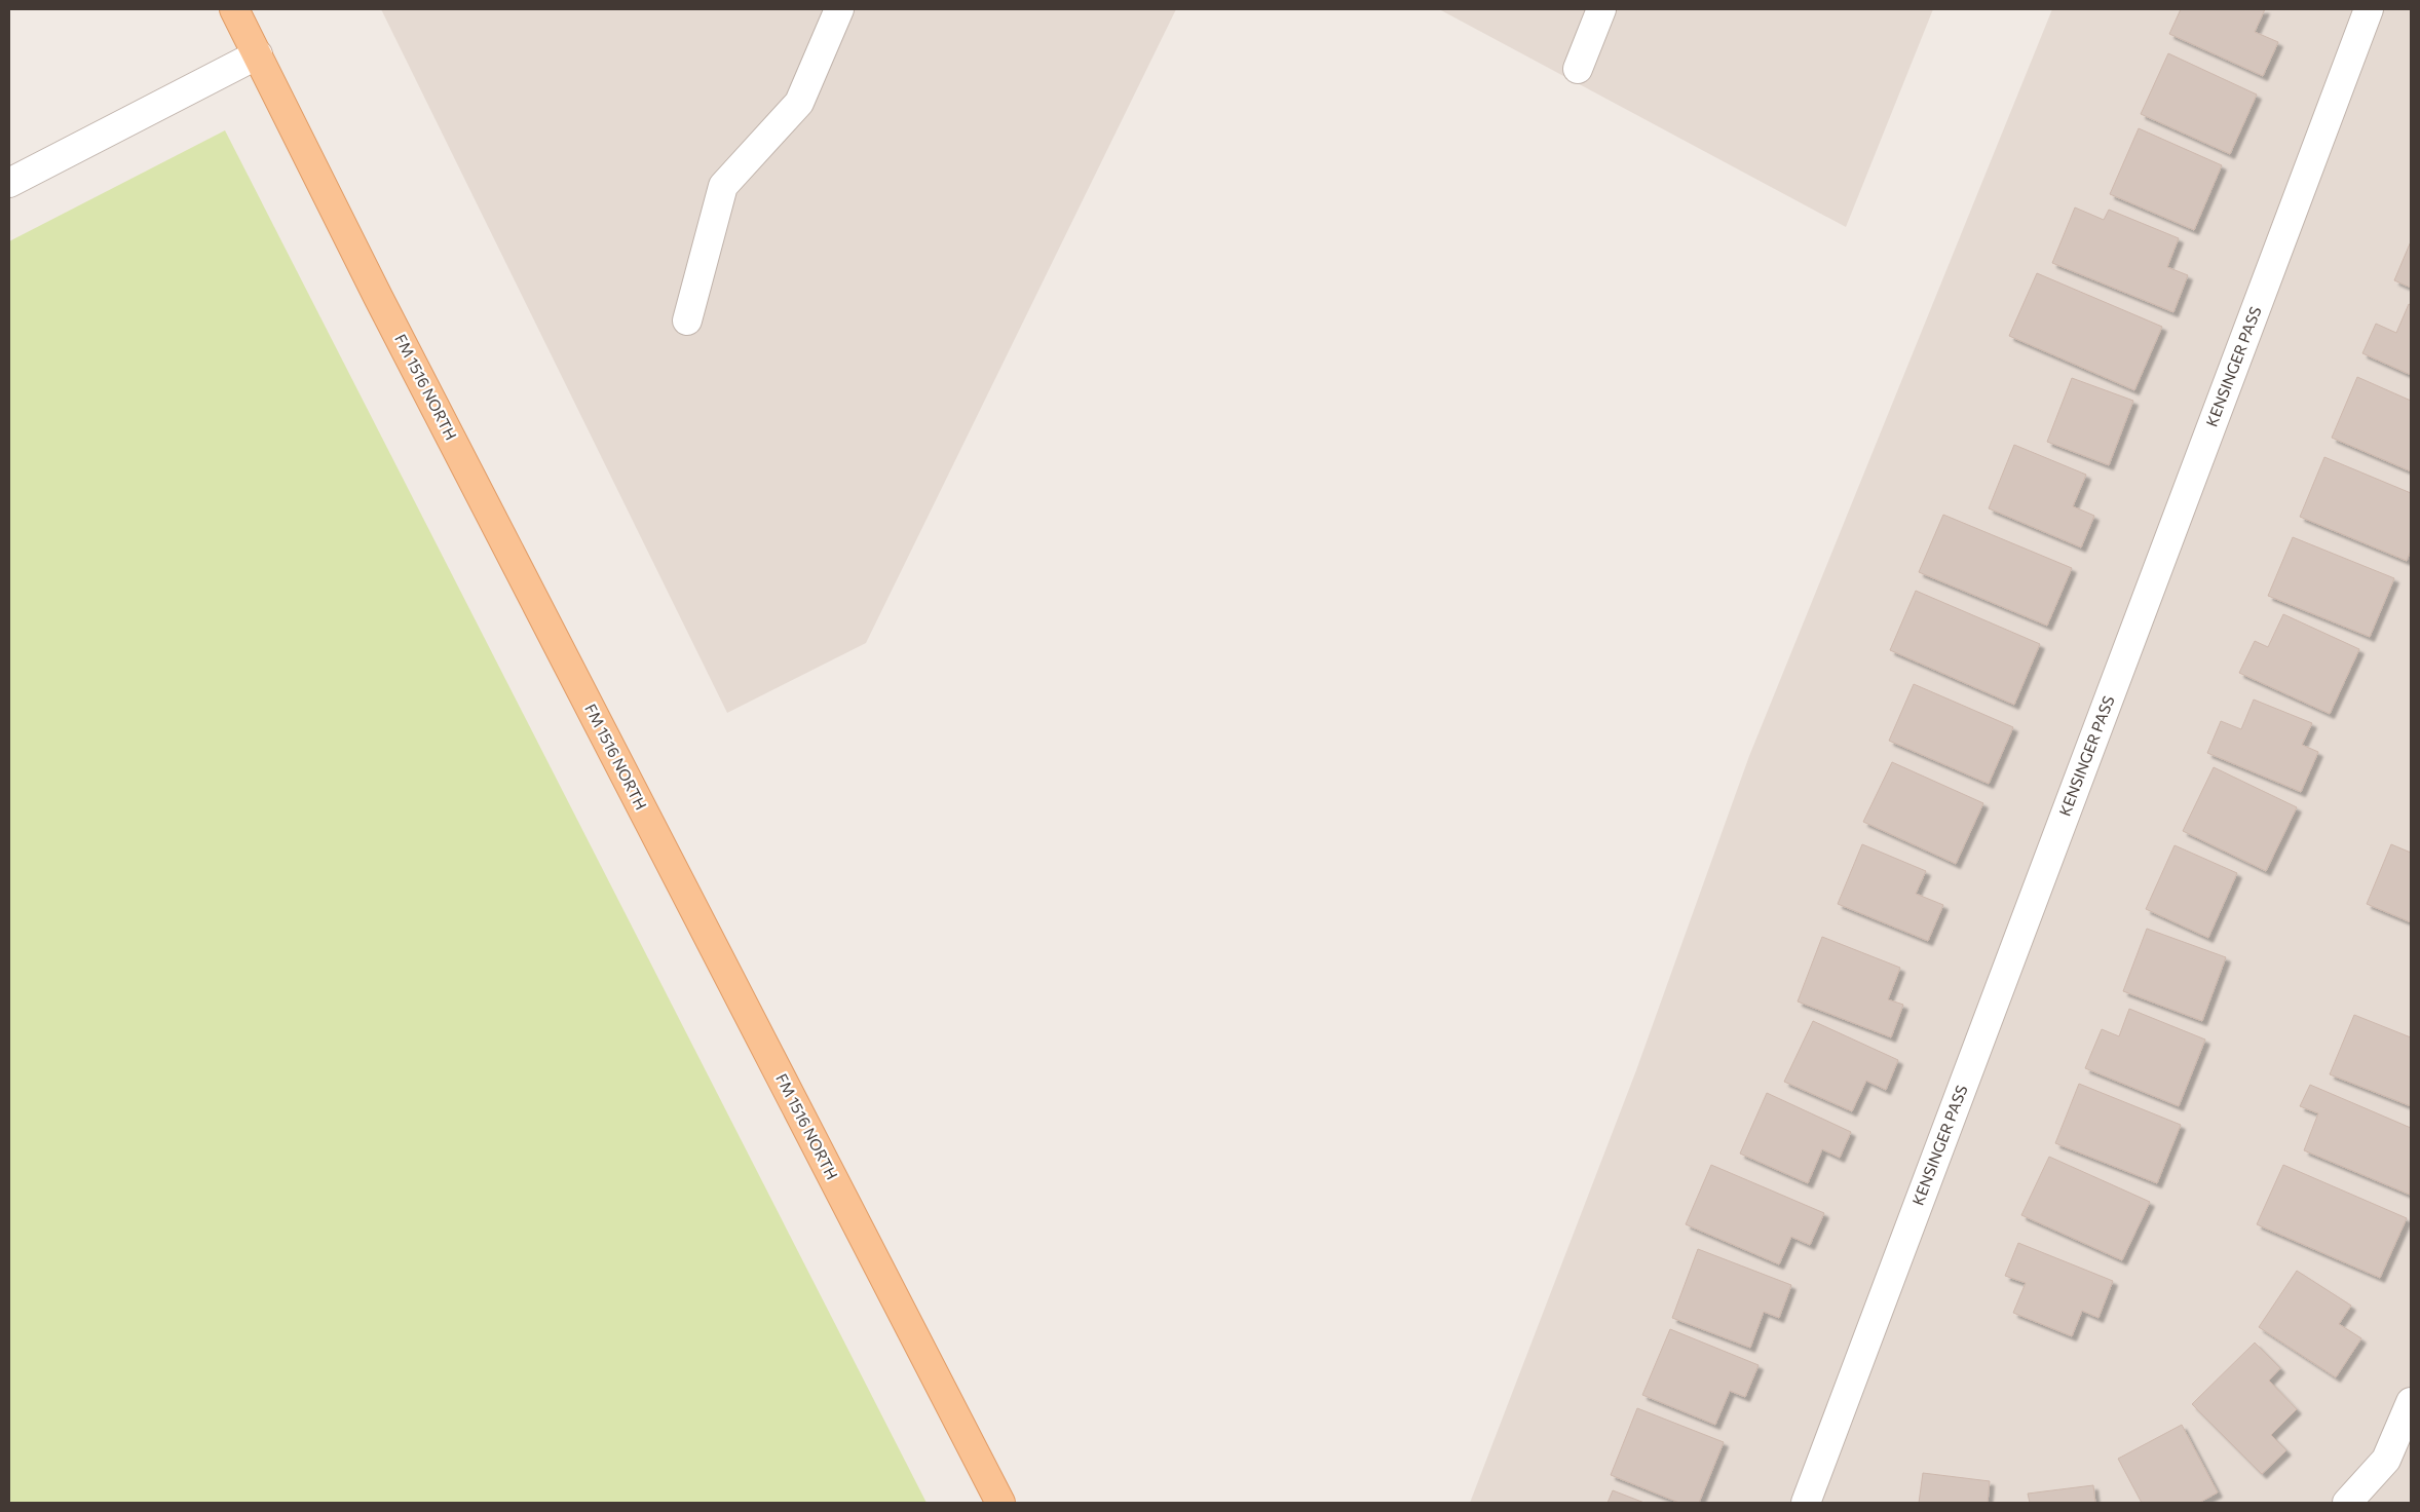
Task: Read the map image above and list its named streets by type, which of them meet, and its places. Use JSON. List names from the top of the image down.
{
  "streets": {
    "main road": ["FM 1516 NORTH"],
    "street": ["KENSINGER PASS"]
  }
}
